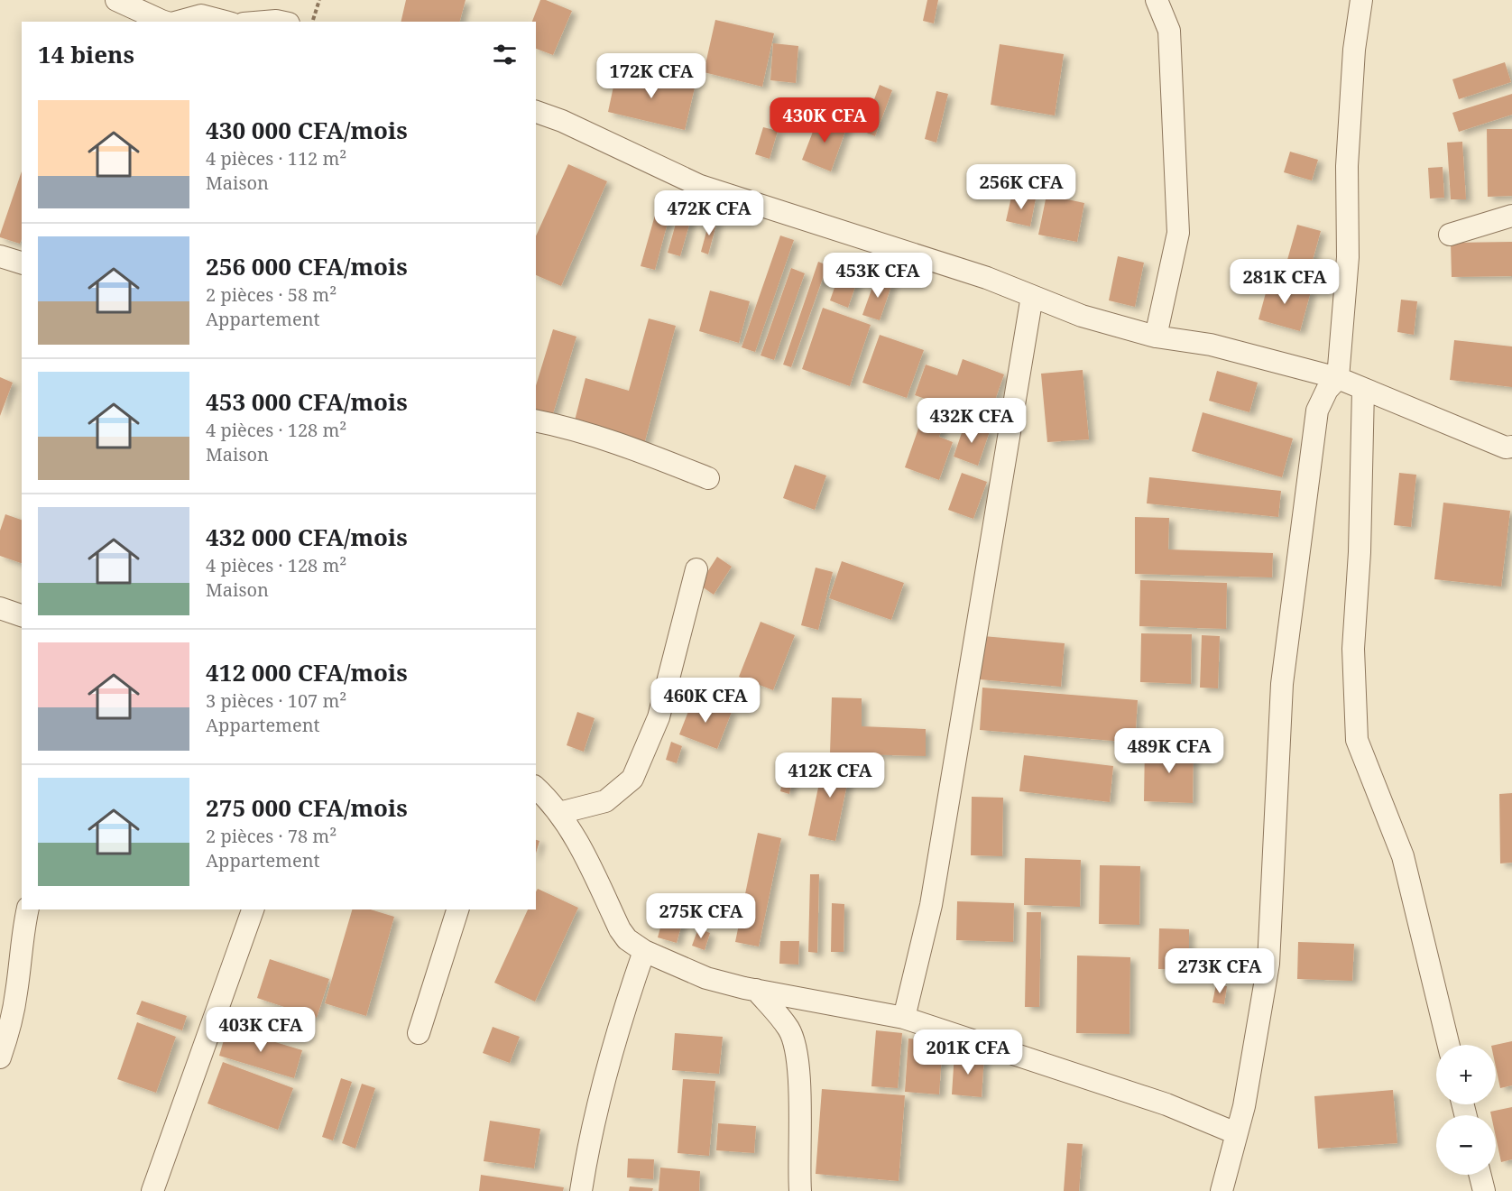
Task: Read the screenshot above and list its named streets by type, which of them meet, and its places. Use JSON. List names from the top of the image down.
{
  "page": {
    "heading": "14 biens",
    "price": [
      "172K CFA",
      "430K CFA",
      "256K CFA",
      "472K CFA",
      "453K CFA",
      "281K CFA",
      "432K CFA",
      "460K CFA",
      "489K CFA",
      "412K CFA",
      "275K CFA",
      "273K CFA",
      "403K CFA",
      "201K CFA"
    ],
    "list": [
      {
        "name": "430 000 CFA/mois",
        "note": "4 pièces · 112 m² · Maison"
      },
      {
        "name": "256 000 CFA/mois",
        "note": "2 pièces · 58 m² · Appartement"
      },
      {
        "name": "453 000 CFA/mois",
        "note": "4 pièces · 128 m² · Maison"
      },
      {
        "name": "432 000 CFA/mois",
        "note": "4 pièces · 128 m² · Maison"
      },
      {
        "name": "412 000 CFA/mois",
        "note": "3 pièces · 107 m² · Appartement"
      },
      {
        "name": "275 000 CFA/mois",
        "note": "2 pièces · 78 m² · Appartement"
      }
    ],
    "map_buttons": ["+", "−"]
  }
}
